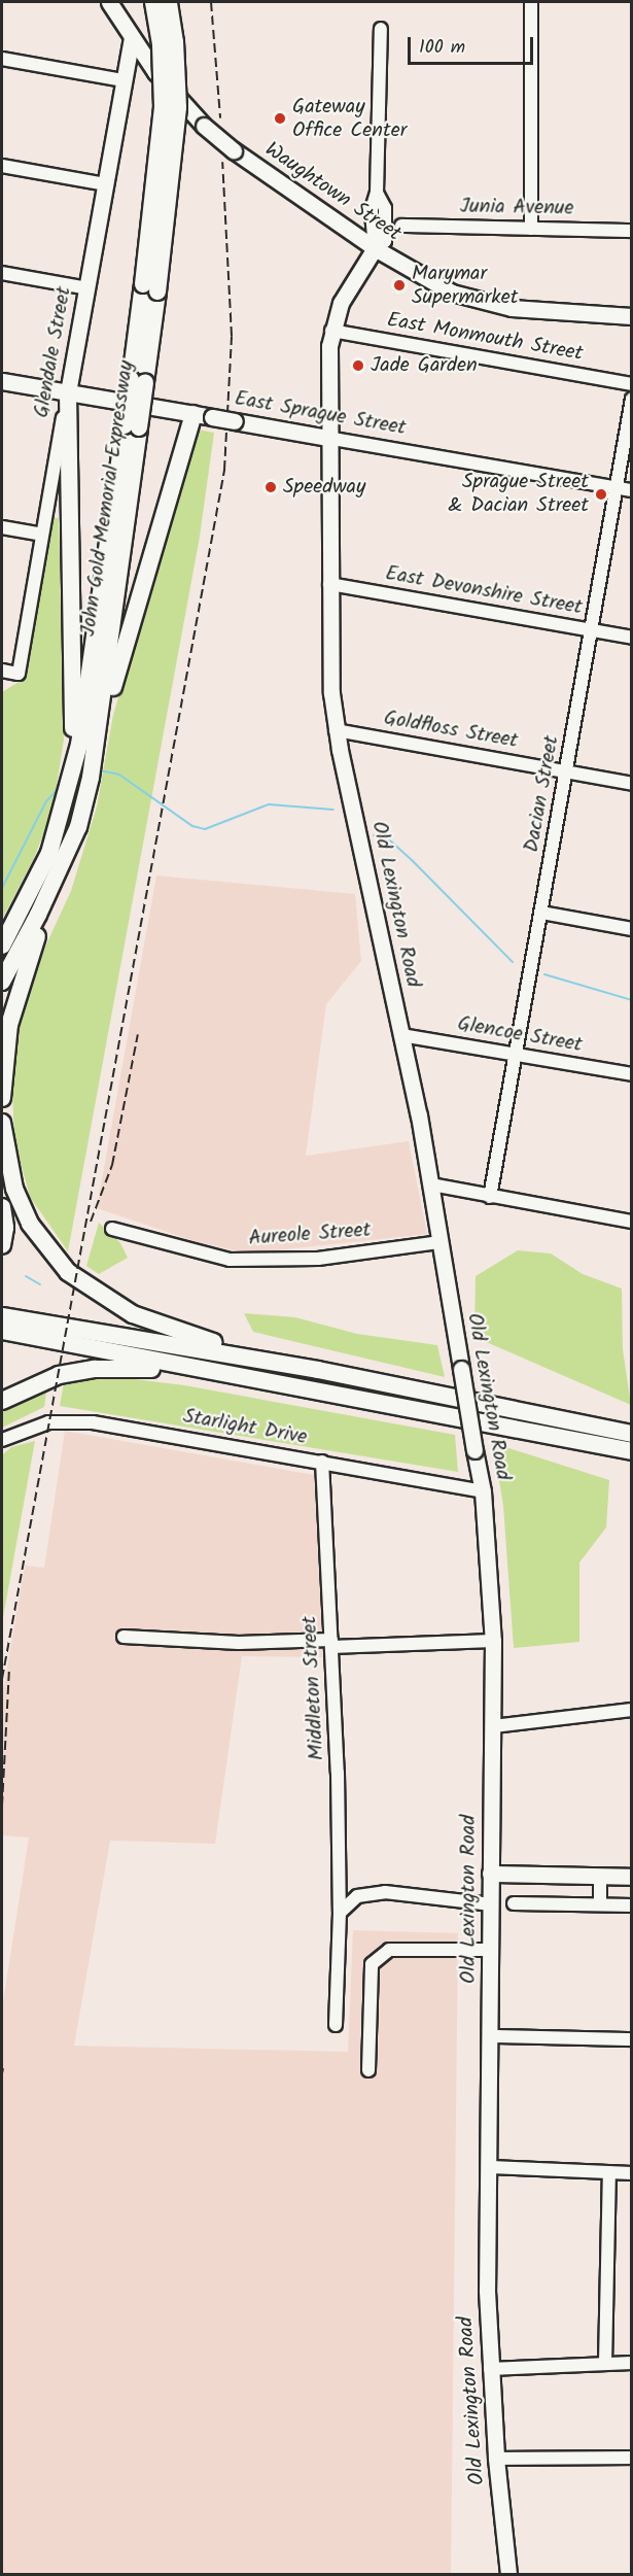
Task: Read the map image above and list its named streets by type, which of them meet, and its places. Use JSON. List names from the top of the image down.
{
  "streets": {
    "highway": ["John Gold Memorial Expressway"],
    "main road": [
      "Waughtown Street",
      "Glendale Street",
      "East Sprague Street",
      "Old Lexington Road"
    ],
    "street": [
      "Junia Avenue",
      "East Monmouth Street",
      "East Devonshire Street",
      "Goldfloss Street",
      "Dacian Street",
      "Glencoe Street",
      "Aureole Street",
      "Starlight Drive",
      "Middleton Street"
    ]
  },
  "crossings": [
    ["Waughtown Street", "Glendale Street"],
    ["Waughtown Street", "Old Lexington Road"],
    ["East Monmouth Street", "Old Lexington Road"],
    ["Glendale Street", "East Sprague Street"],
    ["East Sprague Street", "Dacian Street"],
    ["East Sprague Street", "Old Lexington Road"],
    ["East Devonshire Street", "Dacian Street"],
    ["East Devonshire Street", "Old Lexington Road"],
    ["Goldfloss Street", "Dacian Street"],
    ["Goldfloss Street", "Old Lexington Road"],
    ["Dacian Street", "Glencoe Street"],
    ["Old Lexington Road", "Glencoe Street"],
    ["Old Lexington Road", "Aureole Street"],
    ["Old Lexington Road", "Starlight Drive"],
    ["Starlight Drive", "Middleton Street"]
  ],
  "places": [
    "Gateway Office Center",
    "Marymar Supermarket",
    "Jade Garden",
    "Speedway",
    "Sprague Street & Dacian Street"
  ],
  "scale_bar": "100 m"
}
